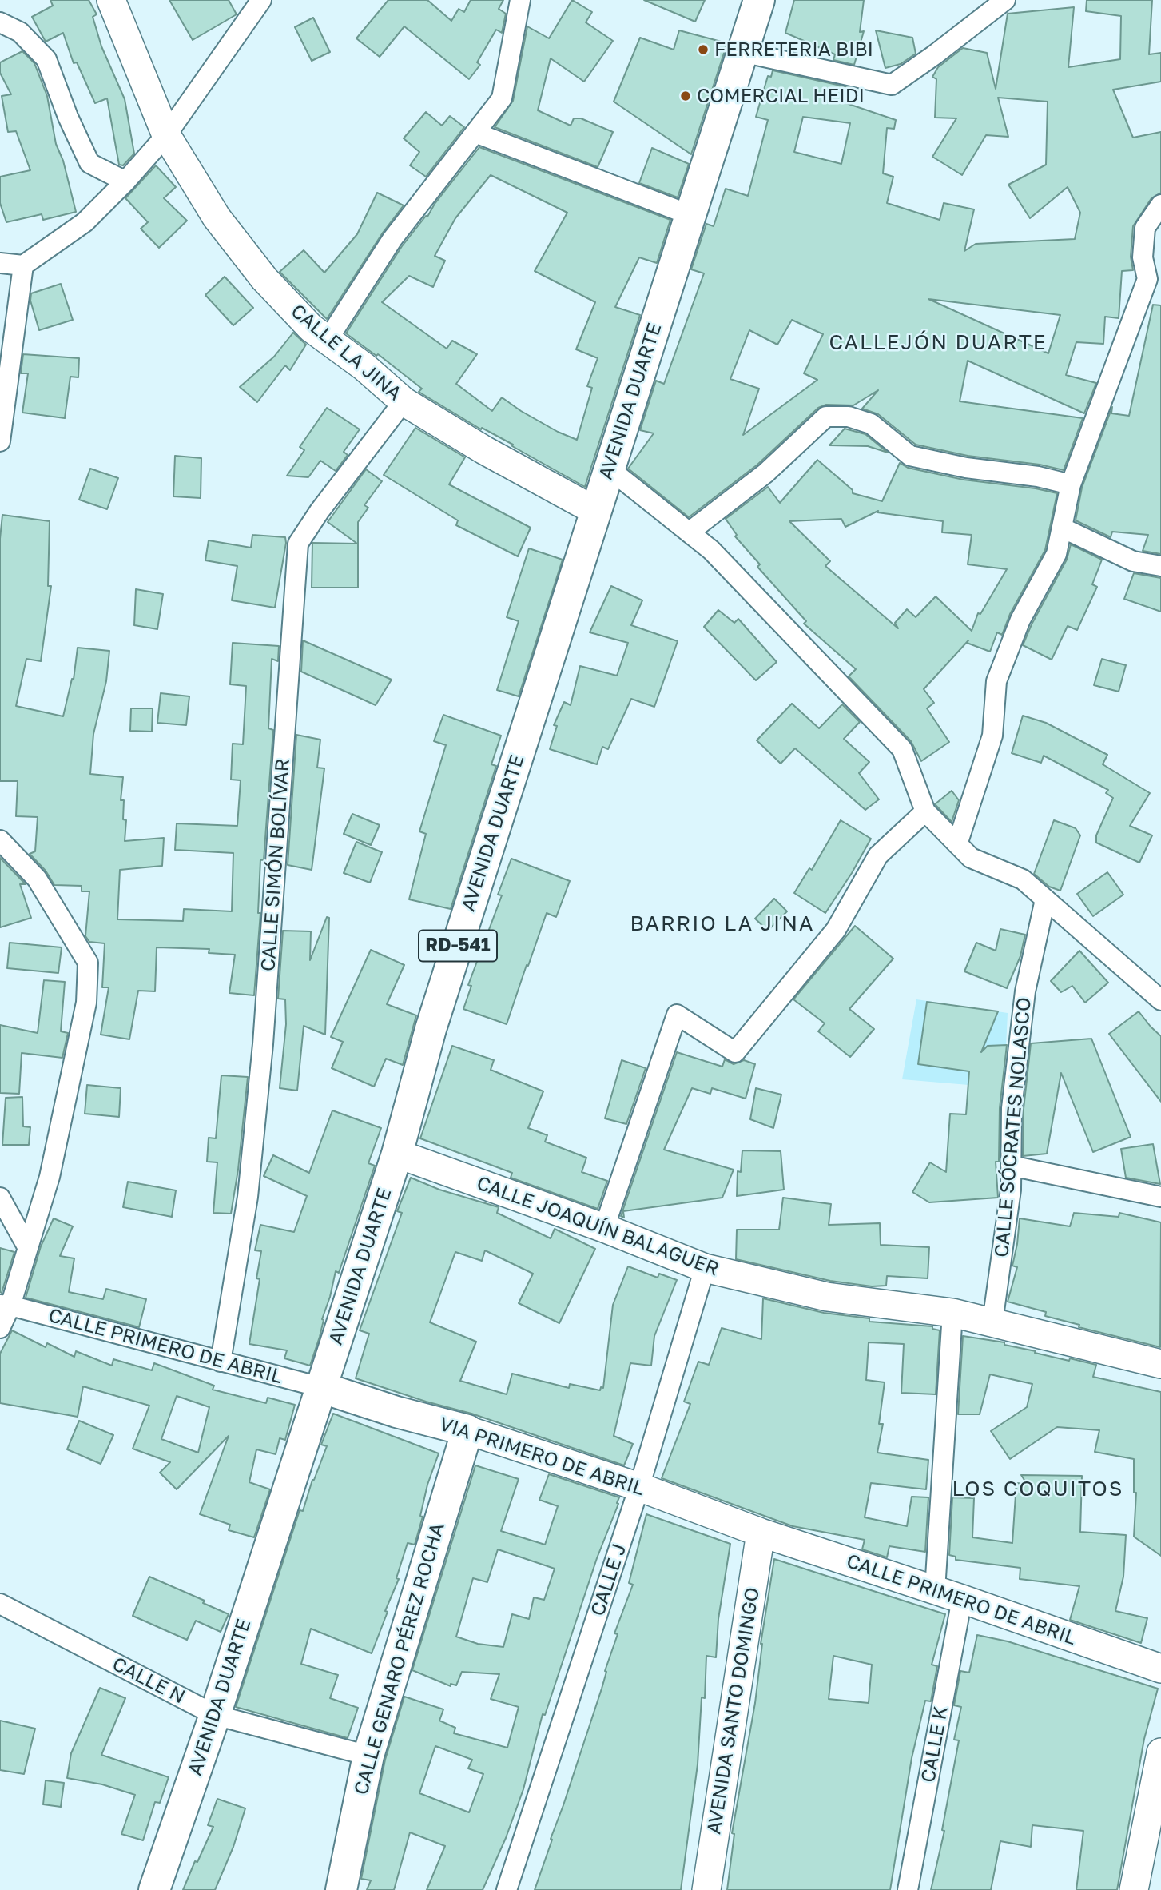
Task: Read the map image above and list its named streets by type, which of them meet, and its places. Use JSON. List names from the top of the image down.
{
  "streets": {
    "main road": [
      "CALLE LA JINA",
      "AVENIDA DUARTE",
      "RD-541",
      "CALLE JOAQUÍN BALAGUER",
      "CALLE PRIMERO DE ABRIL",
      "VIA PRIMERO DE ABRIL",
      "CALLE GENARO PÉREZ ROCHA",
      "AVENIDA SANTO DOMINGO"
    ],
    "street": [
      "CALLE SIMÓN BOLÍVAR",
      "CALLE SÓCRATES NOLASCO",
      "CALLE J",
      "CALLE N",
      "CALLE K"
    ]
  },
  "crossings": [
    ["CALLE LA JINA", "AVENIDA DUARTE"],
    ["CALLE LA JINA", "CALLE SIMÓN BOLÍVAR"],
    ["AVENIDA DUARTE", "CALLE JOAQUÍN BALAGUER"],
    ["AVENIDA DUARTE", "CALLE PRIMERO DE ABRIL"],
    ["AVENIDA DUARTE", "VIA PRIMERO DE ABRIL"],
    ["AVENIDA DUARTE", "CALLE N"],
    ["CALLE SIMÓN BOLÍVAR", "CALLE PRIMERO DE ABRIL"],
    ["CALLE SÓCRATES NOLASCO", "CALLE JOAQUÍN BALAGUER"],
    ["CALLE JOAQUÍN BALAGUER", "CALLE J"],
    ["CALLE PRIMERO DE ABRIL", "VIA PRIMERO DE ABRIL"],
    ["CALLE PRIMERO DE ABRIL", "AVENIDA SANTO DOMINGO"],
    ["CALLE PRIMERO DE ABRIL", "CALLE K"],
    ["VIA PRIMERO DE ABRIL", "CALLE J"],
    ["VIA PRIMERO DE ABRIL", "CALLE GENARO PÉREZ ROCHA"],
    ["VIA PRIMERO DE ABRIL", "AVENIDA SANTO DOMINGO"],
    ["CALLE GENARO PÉREZ ROCHA", "CALLE N"]
  ],
  "districts": ["CALLEJÓN DUARTE", "BARRIO LA JINA", "LOS COQUITOS"],
  "places": ["FERRETERIA BIBI", "COMERCIAL HEIDI"]
}
